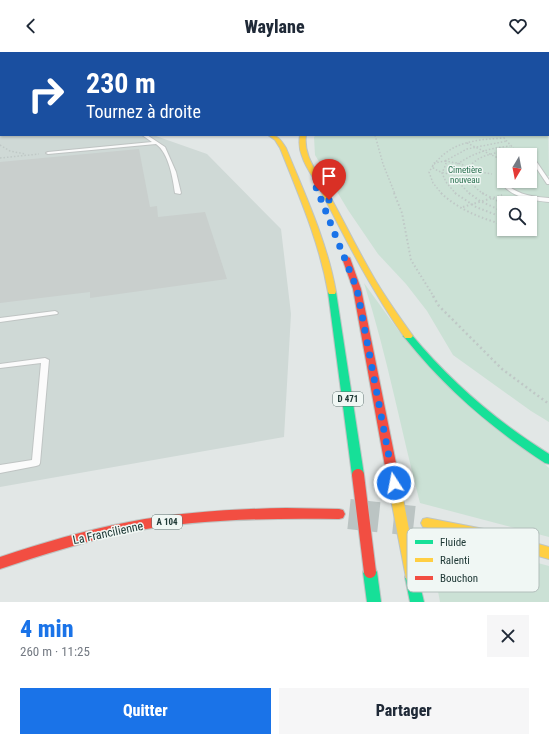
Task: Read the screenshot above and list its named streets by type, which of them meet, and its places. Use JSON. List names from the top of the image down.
{
  "streets": {
    "main road": ["D 471", "A 104", "La Francilienne"]
  },
  "parks": ["Cimetière nouveau"],
  "legend": ["Fluide", "Ralenti", "Bouchon"],
  "north": "bottom",
  "page": {
    "header": "Waylane",
    "turn": ["230 m", "Tournez à droite"],
    "heading": ["4 min", "260 m · 11:25"],
    "buttons": ["Quitter", "Partager"]
  }
}
